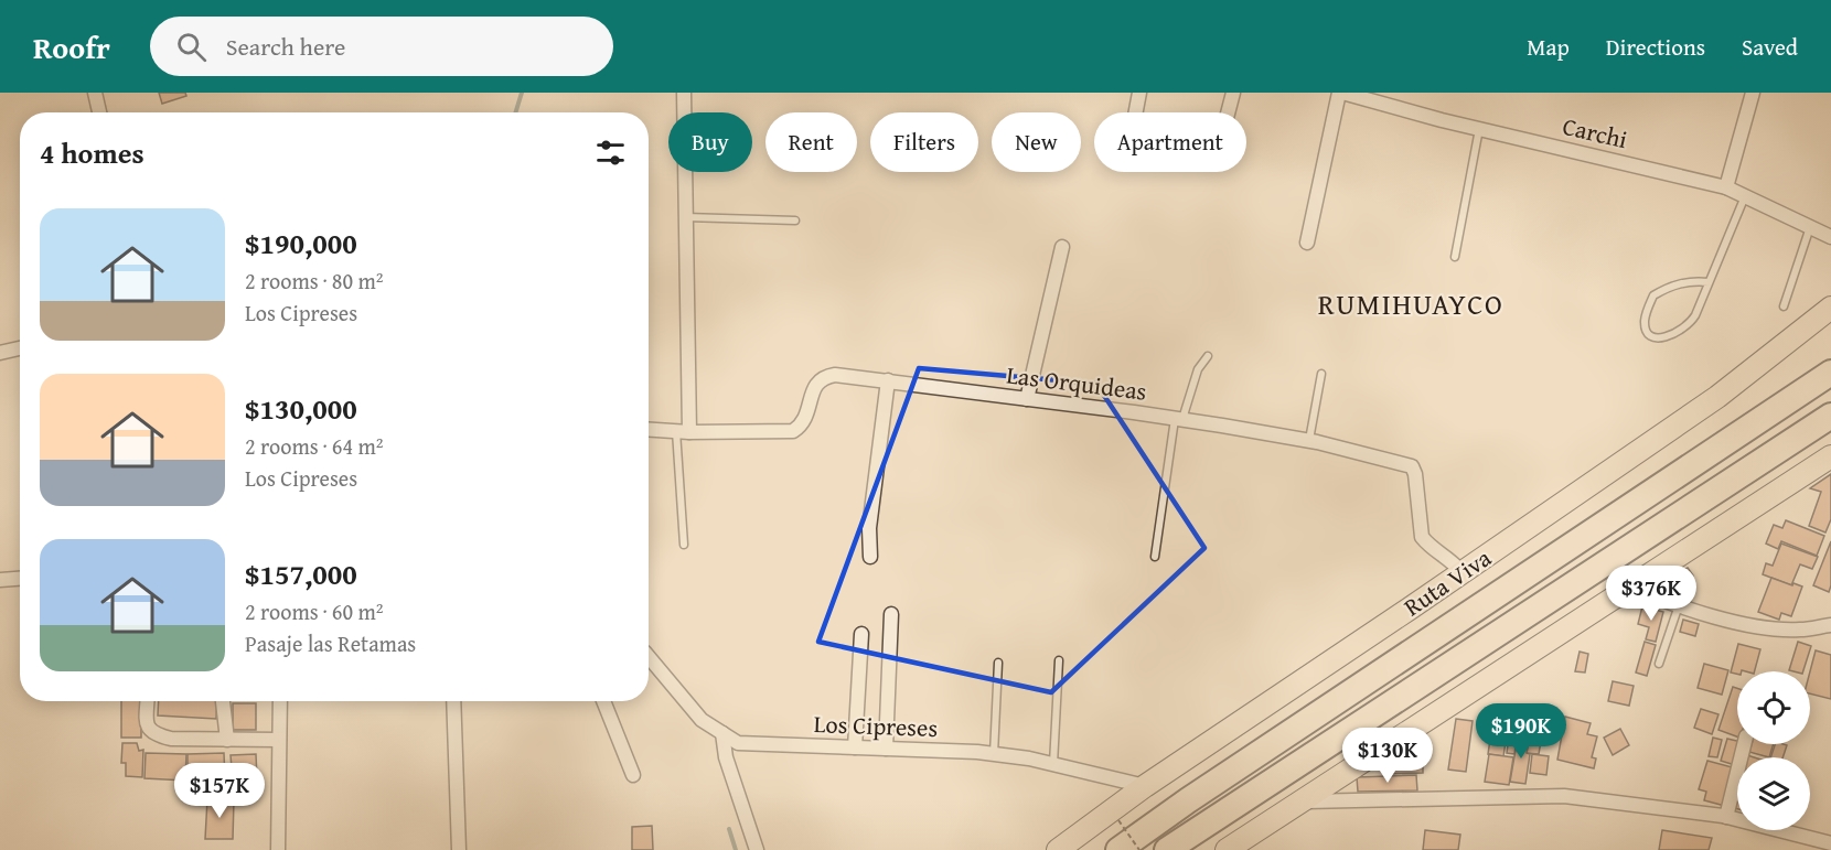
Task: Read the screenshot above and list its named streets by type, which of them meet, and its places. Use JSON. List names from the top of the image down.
{
  "streets": {
    "highway": ["Ruta Viva"],
    "street": ["Carchi", "Las Orquideas", "Los Cipreses"]
  },
  "crossings": [
    ["Las Orquideas", "Ruta Viva"],
    ["Ruta Viva", "Los Cipreses"]
  ],
  "districts": ["RUMIHUAYCO"],
  "page": {
    "header": "Roofr",
    "search": "Search here",
    "nav": ["Map", "Directions", "Saved"],
    "chip": [
      "Buy",
      "Rent",
      "Filters",
      "New",
      "Apartment"
    ],
    "heading": "4 homes",
    "list": [
      {
        "name": "$190,000",
        "note": "2 rooms · 80 m² · Los Cipreses"
      },
      {
        "name": "$130,000",
        "note": "2 rooms · 64 m² · Los Cipreses"
      },
      {
        "name": "$157,000",
        "note": "2 rooms · 60 m² · Pasaje las Retamas"
      }
    ],
    "price": [
      "$376K",
      "$190K",
      "$130K",
      "$157K"
    ]
  }
}
